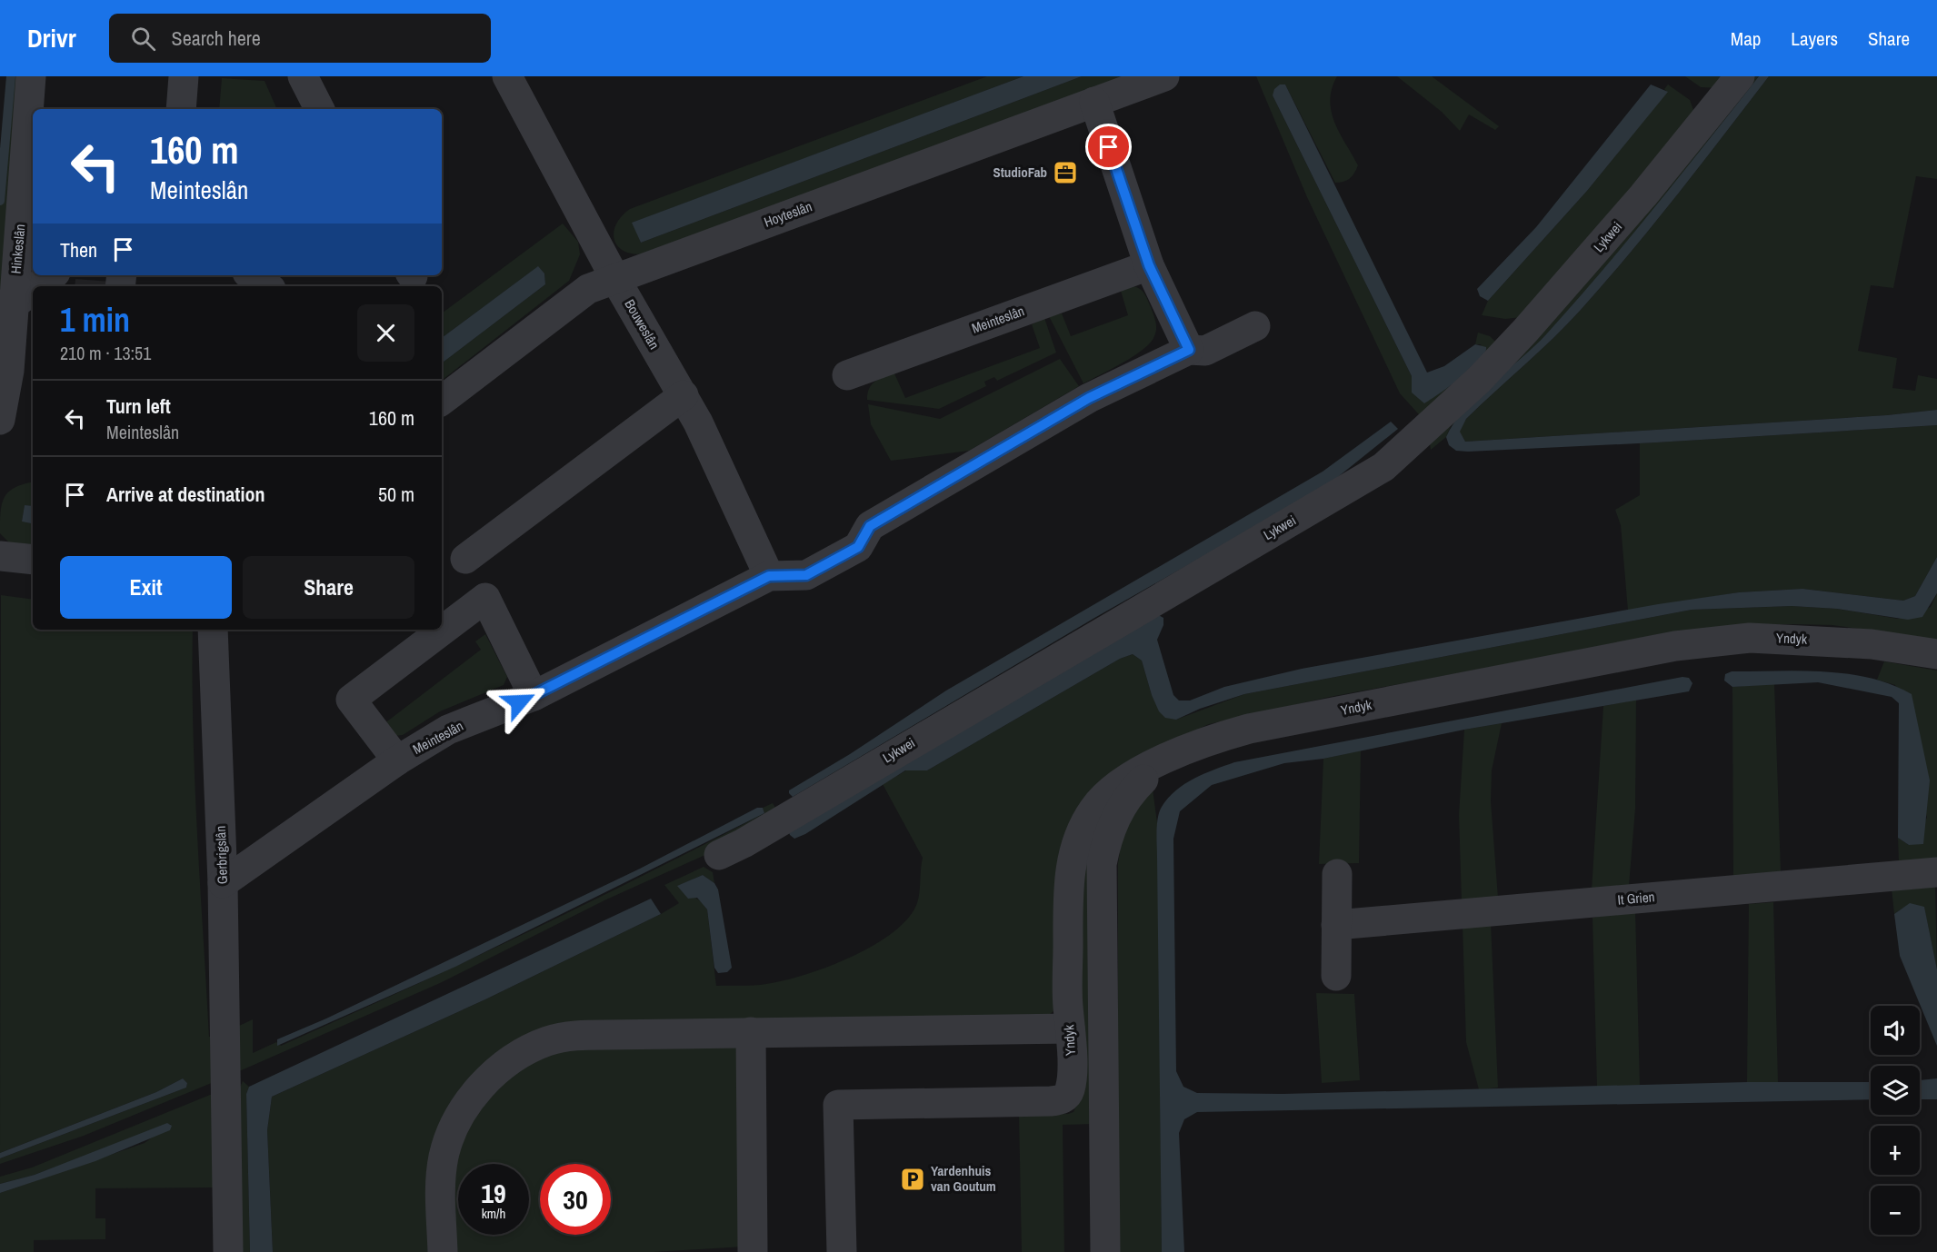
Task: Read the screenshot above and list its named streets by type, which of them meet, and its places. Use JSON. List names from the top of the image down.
{
  "streets": {
    "street": [
      "Hoyteslân",
      "Lykwei",
      "Hinkeslân",
      "Meinteslân",
      "Bouweslân",
      "Yndyk",
      "Gerbrigslân",
      "It Grien"
    ]
  },
  "crossings": [
    ["Hoyteslân", "Bouweslân"],
    ["Meinteslân", "Bouweslân"],
    ["Meinteslân", "Gerbrigslân"]
  ],
  "places": {
    "office": ["StudioFab"],
    "parking": ["Yardenhuis van Goutum"]
  },
  "page": {
    "header": "Drivr",
    "search": "Search here",
    "nav": ["Map", "Layers", "Share"],
    "turn": ["160 m", "Meinteslân"],
    "then": "Then",
    "heading": ["1 min", "210 m · 13:51"],
    "list": [
      {
        "name": "Turn left",
        "note": "Meinteslân",
        "value": "160 m"
      },
      {
        "name": "Arrive at destination",
        "value": "50 m"
      }
    ],
    "buttons": ["Exit", "Share"],
    "map_buttons": ["+", "−"],
    "speed": "19 km/h",
    "limit": "30"
  }
}
